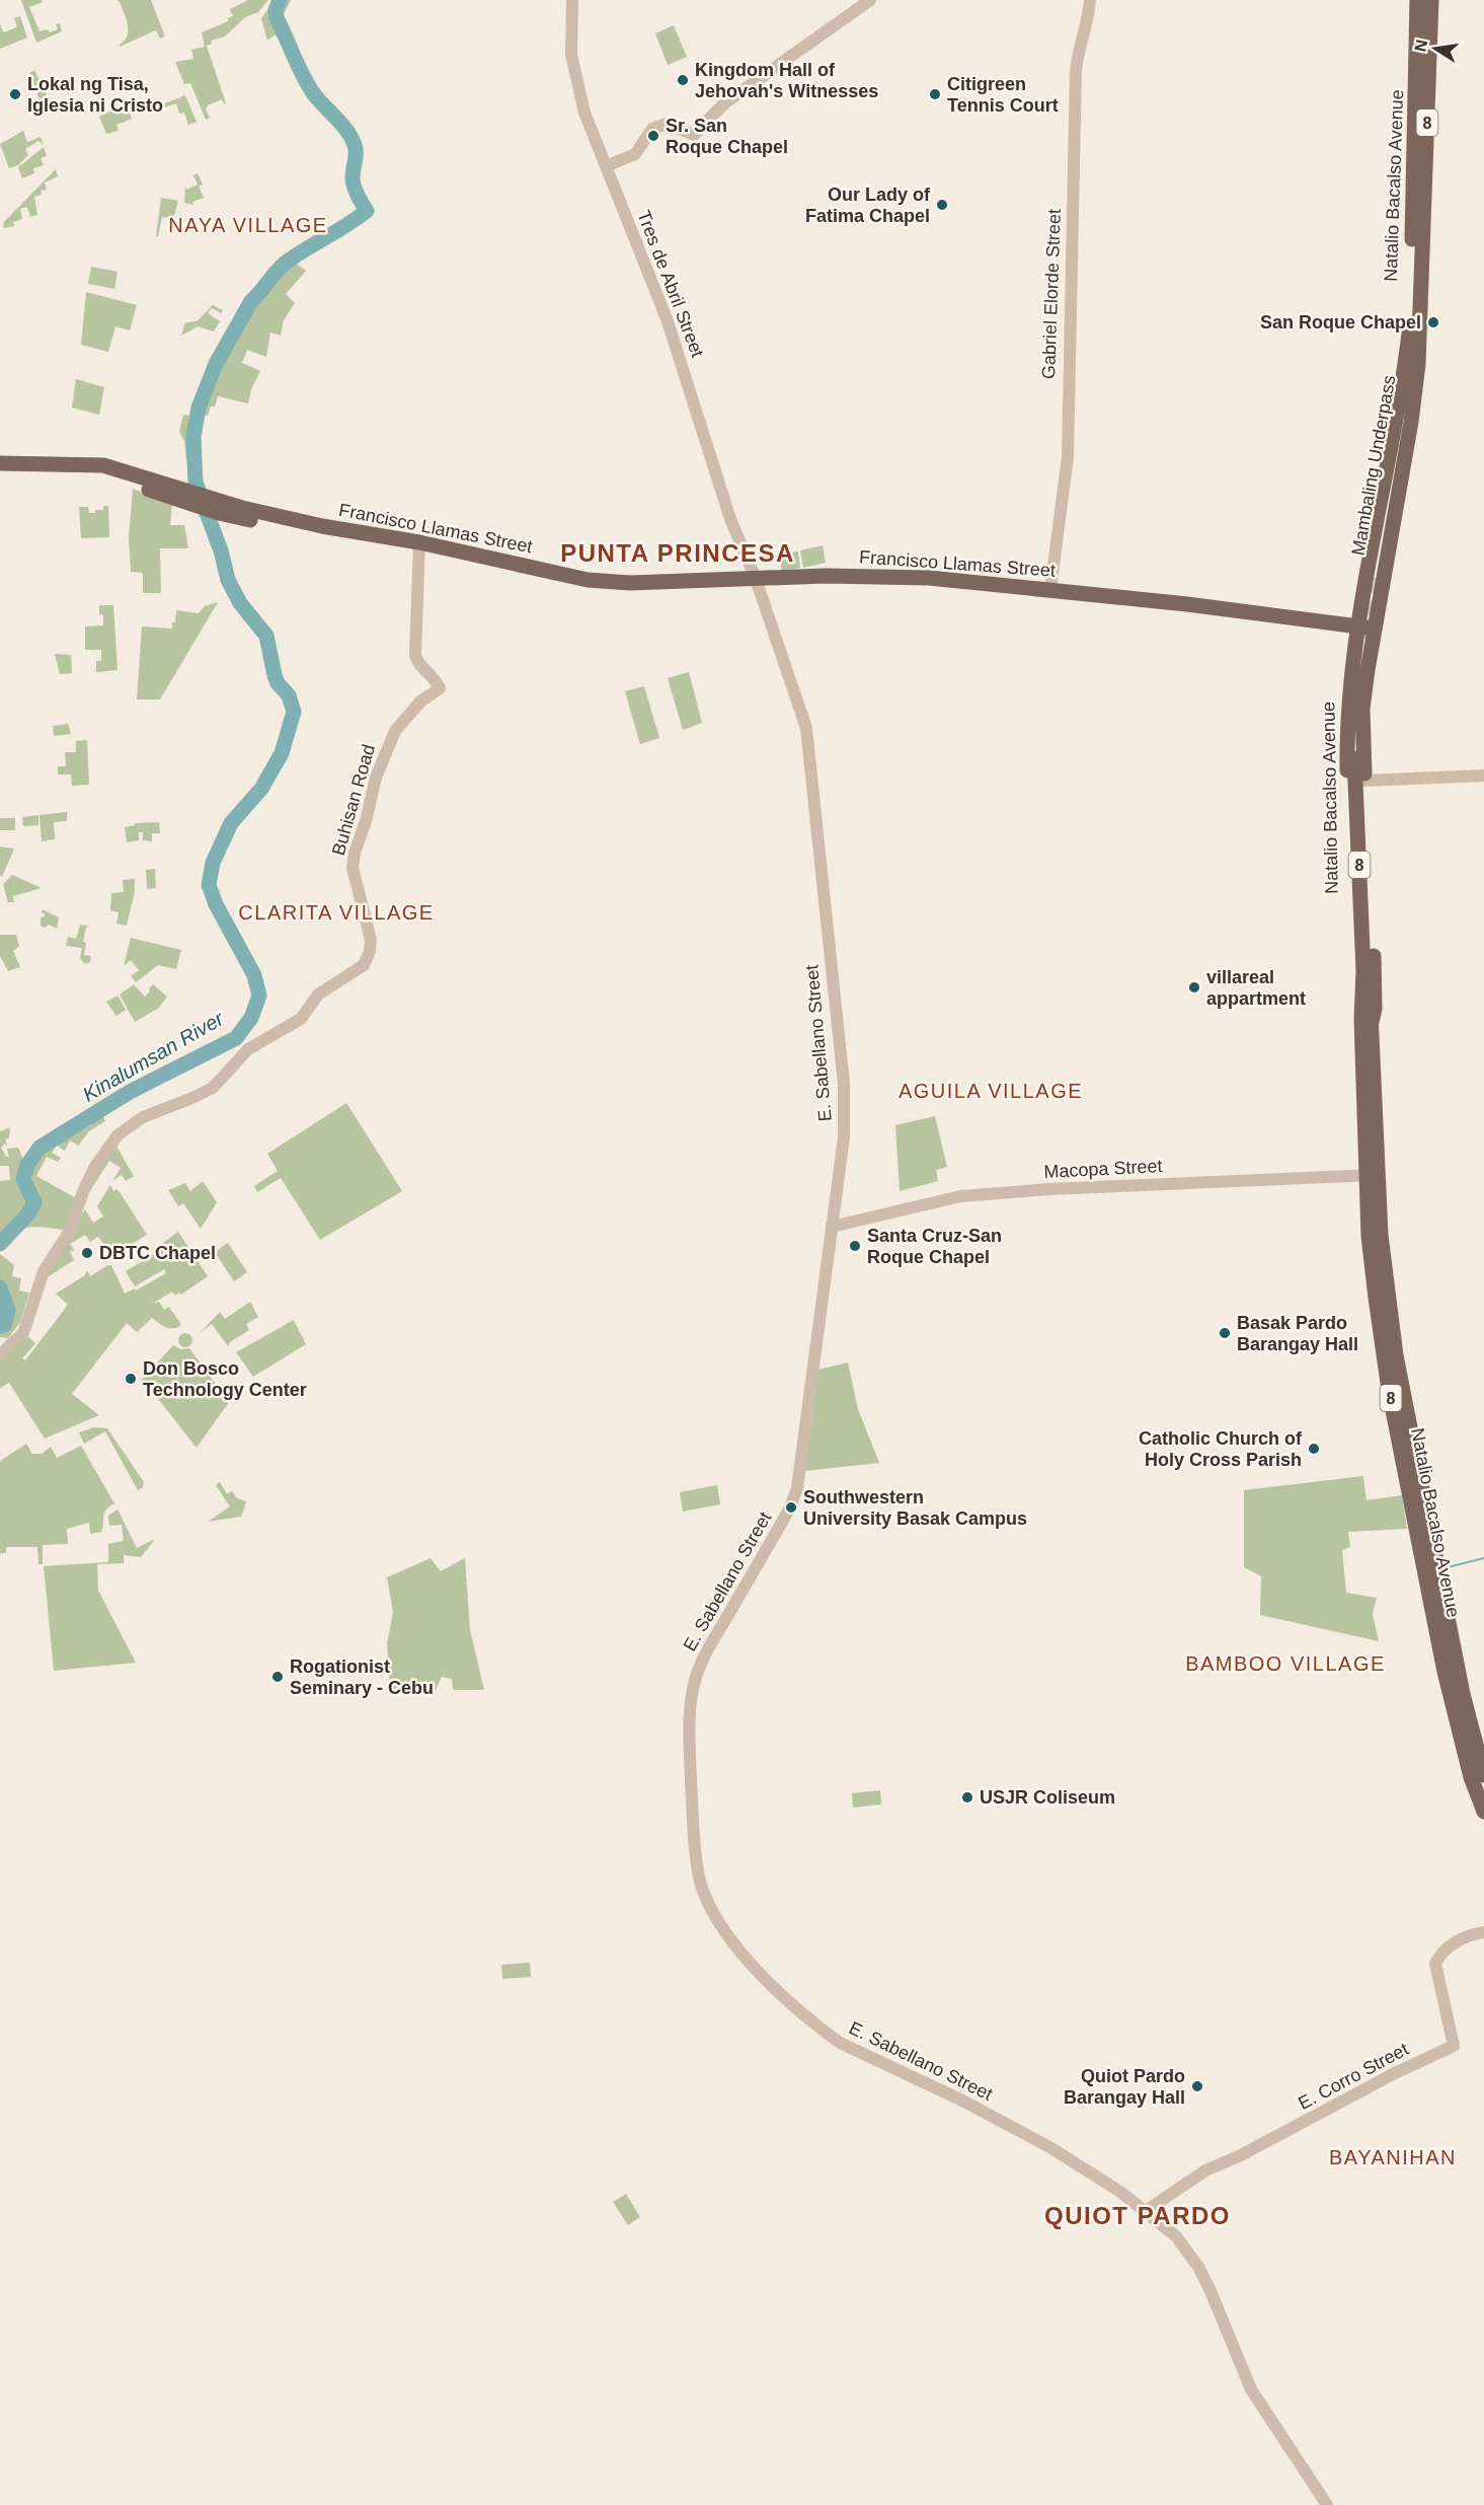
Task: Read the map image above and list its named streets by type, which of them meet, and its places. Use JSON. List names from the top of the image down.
{
  "streets": {
    "main road": [
      "8",
      "Natalio Bacalso Avenue",
      "Mambaling Underpass",
      "Francisco Llamas Street"
    ],
    "street": [
      "Tres de Abril Street",
      "Gabriel Elorde Street",
      "Buhisan Road",
      "E. Sabellano Street",
      "Macopa Street",
      "E. Corro Street"
    ]
  },
  "crossings": [
    ["Natalio Bacalso Avenue", "Mambaling Underpass"],
    ["Natalio Bacalso Avenue", "Francisco Llamas Street"],
    ["Natalio Bacalso Avenue", "Macopa Street"],
    ["Tres de Abril Street", "Francisco Llamas Street"],
    ["Tres de Abril Street", "E. Sabellano Street"],
    ["Gabriel Elorde Street", "Francisco Llamas Street"],
    ["Francisco Llamas Street", "Buhisan Road"],
    ["Francisco Llamas Street", "E. Sabellano Street"],
    ["E. Sabellano Street", "Macopa Street"],
    ["E. Sabellano Street", "E. Corro Street"]
  ],
  "districts": [
    "NAYA VILLAGE",
    "PUNTA PRINCESA",
    "CLARITA VILLAGE",
    "AGUILA VILLAGE",
    "BAMBOO VILLAGE",
    "BAYANIHAN",
    "QUIOT PARDO"
  ],
  "water": ["Kinalumsan River"],
  "places": [
    "Kingdom Hall of Jehovah's Witnesses",
    "Lokal ng Tisa, Iglesia ni Cristo",
    "Citigreen Tennis Court",
    "Sr. San Roque Chapel",
    "Our Lady of Fatima Chapel",
    "San Roque Chapel",
    "villareal appartment",
    "Santa Cruz-San Roque Chapel",
    "DBTC Chapel",
    "Basak Pardo Barangay Hall",
    "Don Bosco Technology Center",
    "Catholic Church of Holy Cross Parish",
    "Southwestern University Basak Campus",
    "Rogationist Seminary - Cebu",
    "USJR Coliseum",
    "Quiot Pardo Barangay Hall"
  ],
  "north": "left"
}
